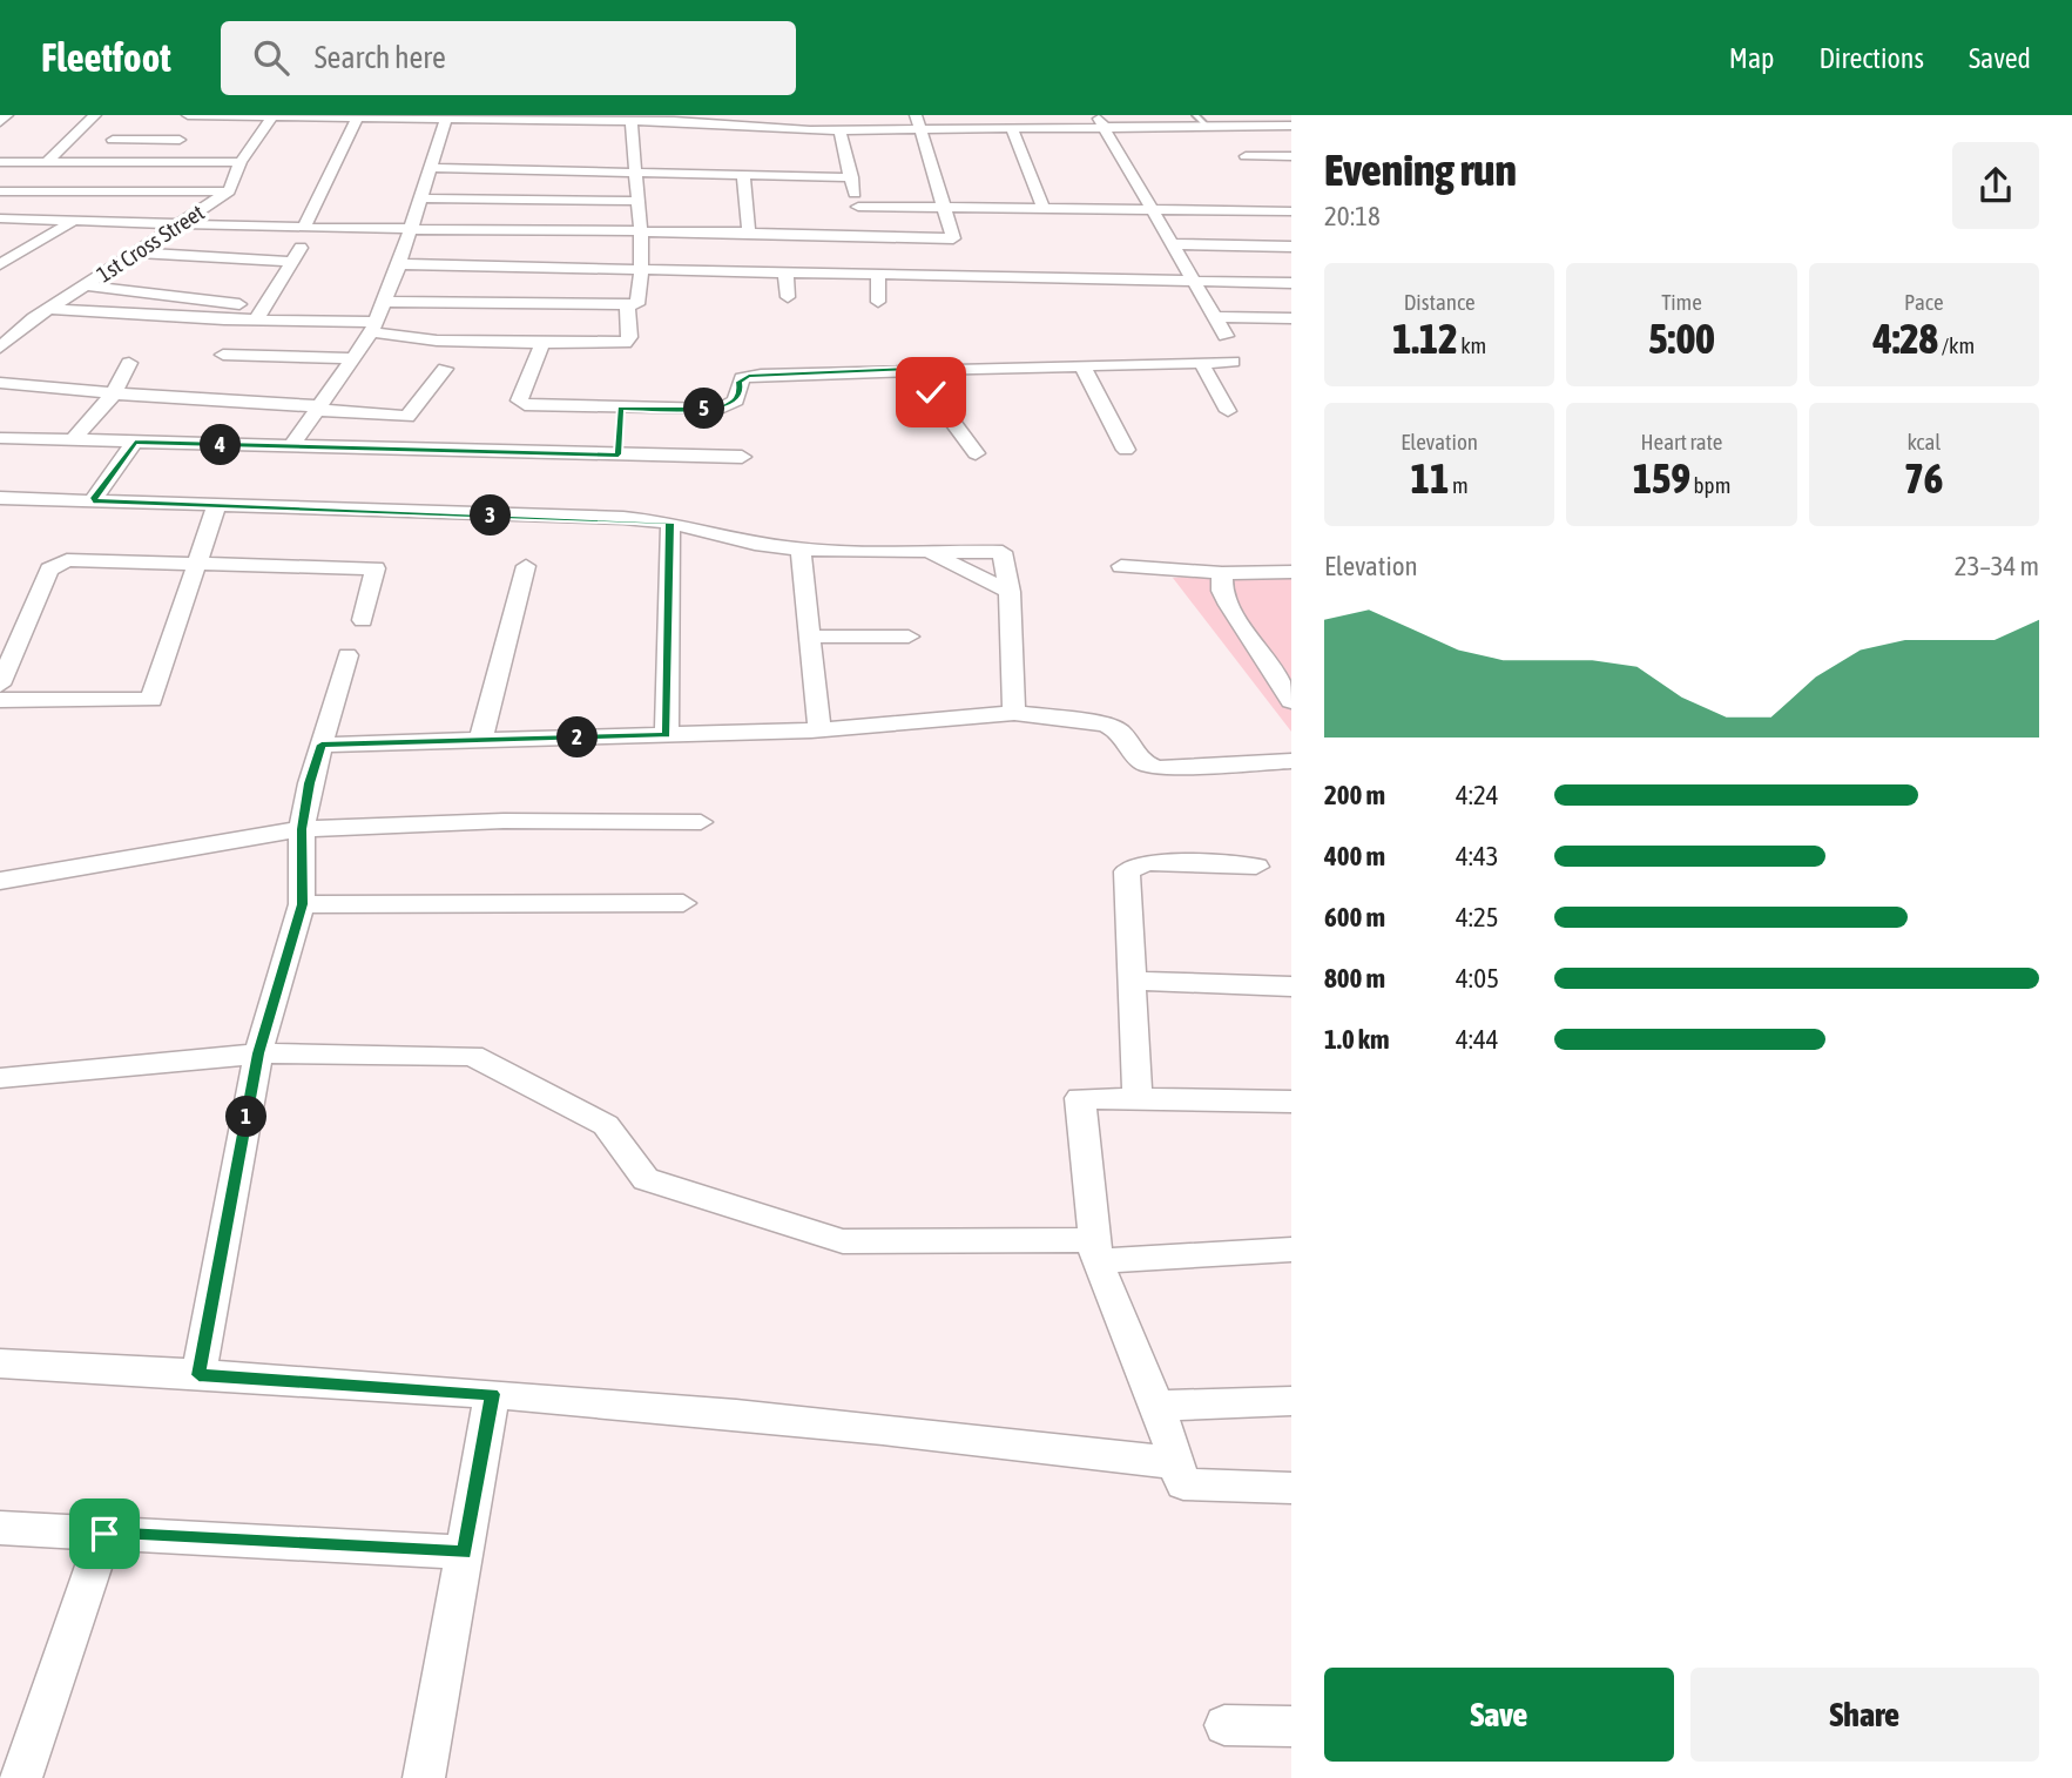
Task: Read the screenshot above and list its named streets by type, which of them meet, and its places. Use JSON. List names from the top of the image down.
{
  "streets": {
    "street": ["1st Cross Street"]
  },
  "page": {
    "header": "Fleetfoot",
    "search": "Search here",
    "nav": ["Map", "Directions", "Saved"],
    "heading": ["Evening run", "20:18"],
    "stats": [
      ["Distance", "1.12 km"],
      ["Time", "5:00"],
      ["Pace", "4:28 /km"],
      ["Elevation", "11 m"],
      ["Heart rate", "159 bpm"],
      ["kcal", "76"]
    ],
    "pins": [
      "5",
      "4",
      "3",
      "2",
      "1"
    ],
    "chart": ["Elevation", "23–34 m"],
    "list": [
      {
        "name": "200 m",
        "note": "4:24"
      },
      {
        "name": "400 m",
        "note": "4:43"
      },
      {
        "name": "600 m",
        "note": "4:25"
      },
      {
        "name": "800 m",
        "note": "4:05"
      },
      {
        "name": "1.0 km",
        "note": "4:44"
      }
    ],
    "buttons": ["Save", "Share"]
  }
}
